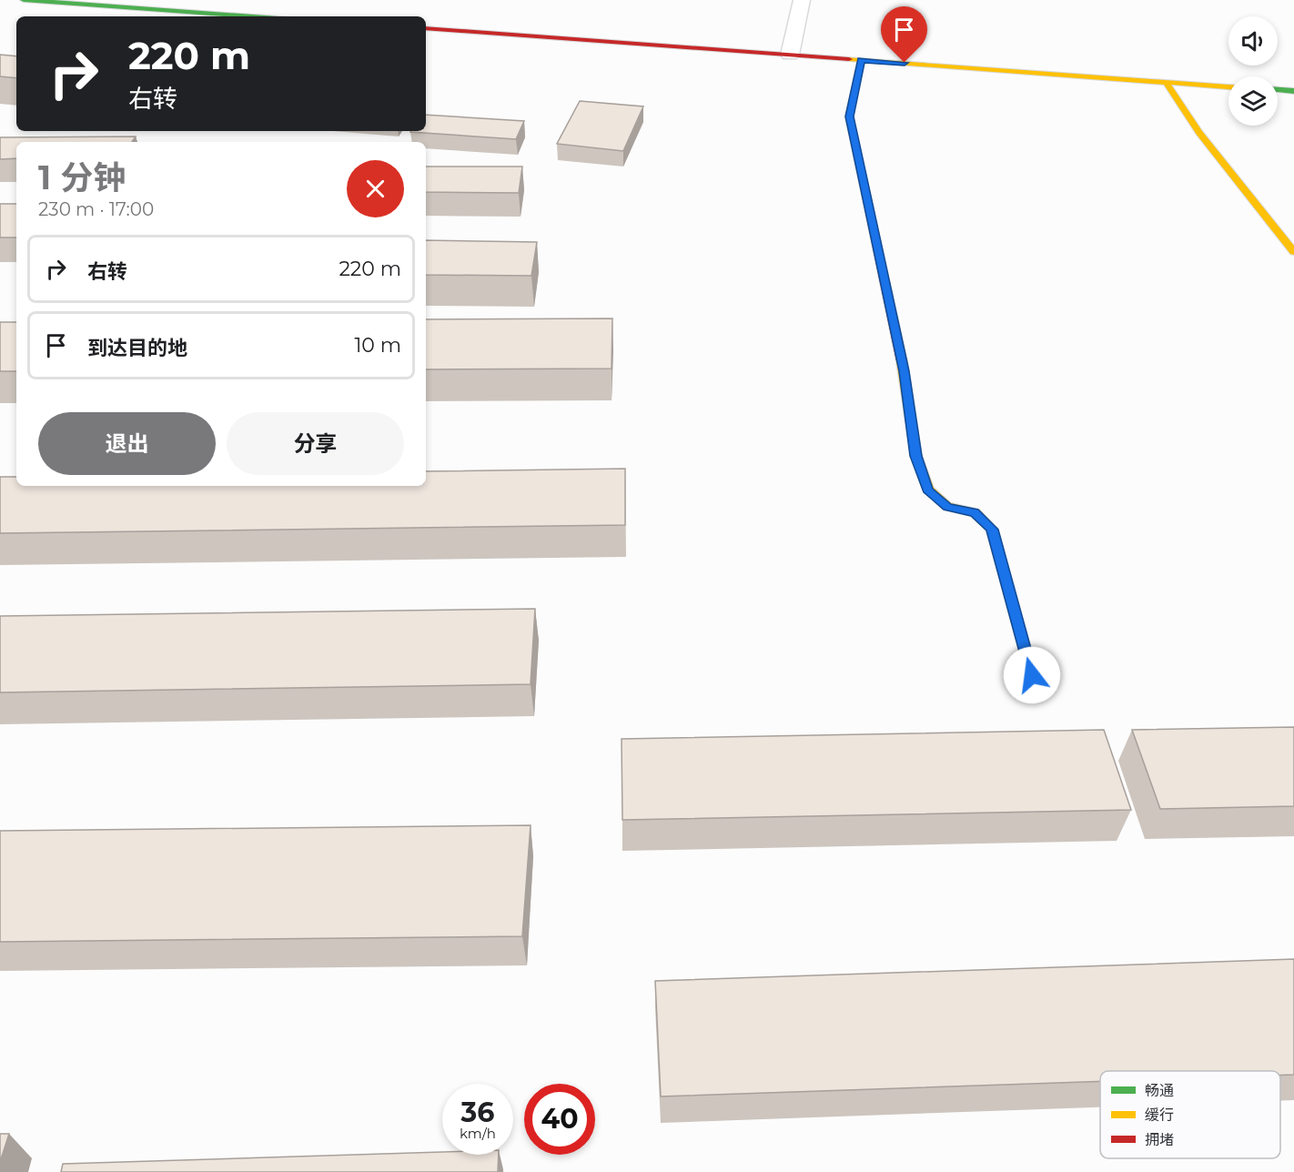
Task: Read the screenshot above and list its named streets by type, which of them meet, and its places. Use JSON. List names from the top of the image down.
{
  "legend": ["畅通", "缓行", "拥堵"],
  "page": {
    "turn": ["220 m", "右转"],
    "heading": ["1 分钟", "230 m · 17:00"],
    "list": [
      {
        "name": "右转",
        "value": "220 m"
      },
      {
        "name": "到达目的地",
        "value": "10 m"
      }
    ],
    "buttons": ["退出", "分享"],
    "speed": "36 km/h",
    "limit": "40"
  }
}
